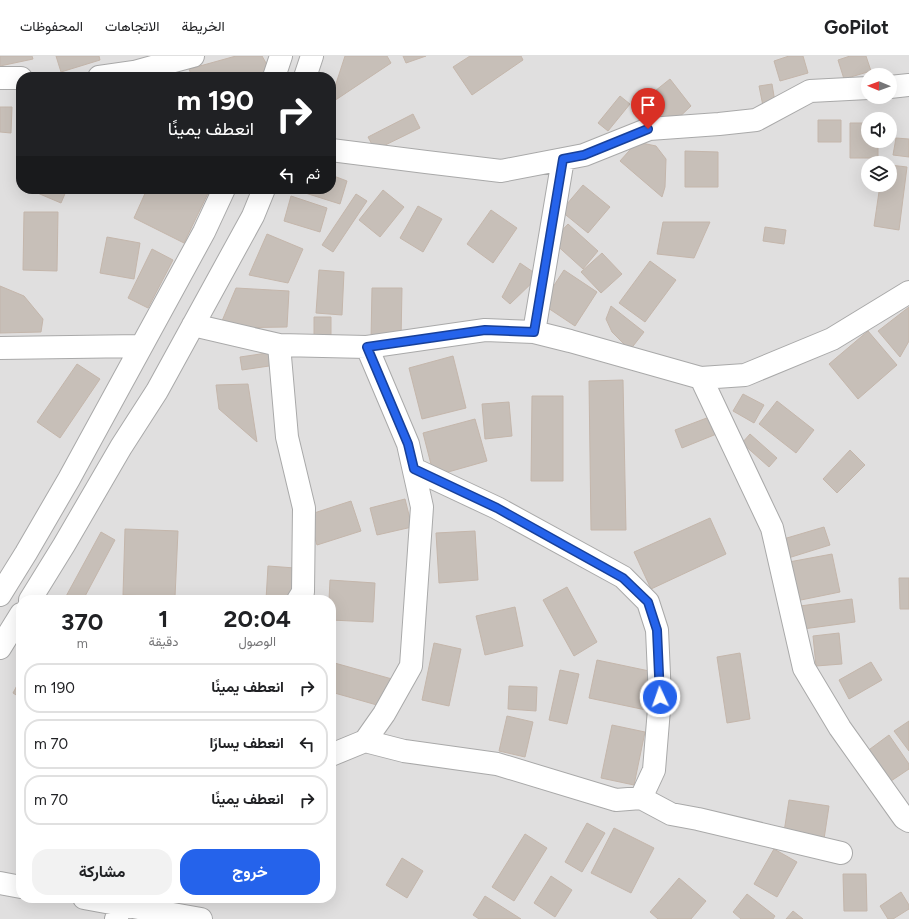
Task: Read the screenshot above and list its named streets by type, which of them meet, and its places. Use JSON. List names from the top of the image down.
{
  "north": "left",
  "page": {
    "header": "GoPilot",
    "nav": ["الخريطة", "الاتجاهات", "المحفوظات"],
    "turn": ["190 m", "انعطف يمينًا"],
    "then": "ثم",
    "eta": [
      "20:04",
      "الوصول",
      "1",
      "دقيقة",
      "370",
      "m"
    ],
    "list": [
      {
        "name": "انعطف يمينًا",
        "value": "190 m"
      },
      {
        "name": "انعطف يسارًا",
        "value": "70 m"
      },
      {
        "name": "انعطف يمينًا",
        "value": "70 m"
      }
    ],
    "buttons": ["خروج", "مشاركة"]
  }
}
